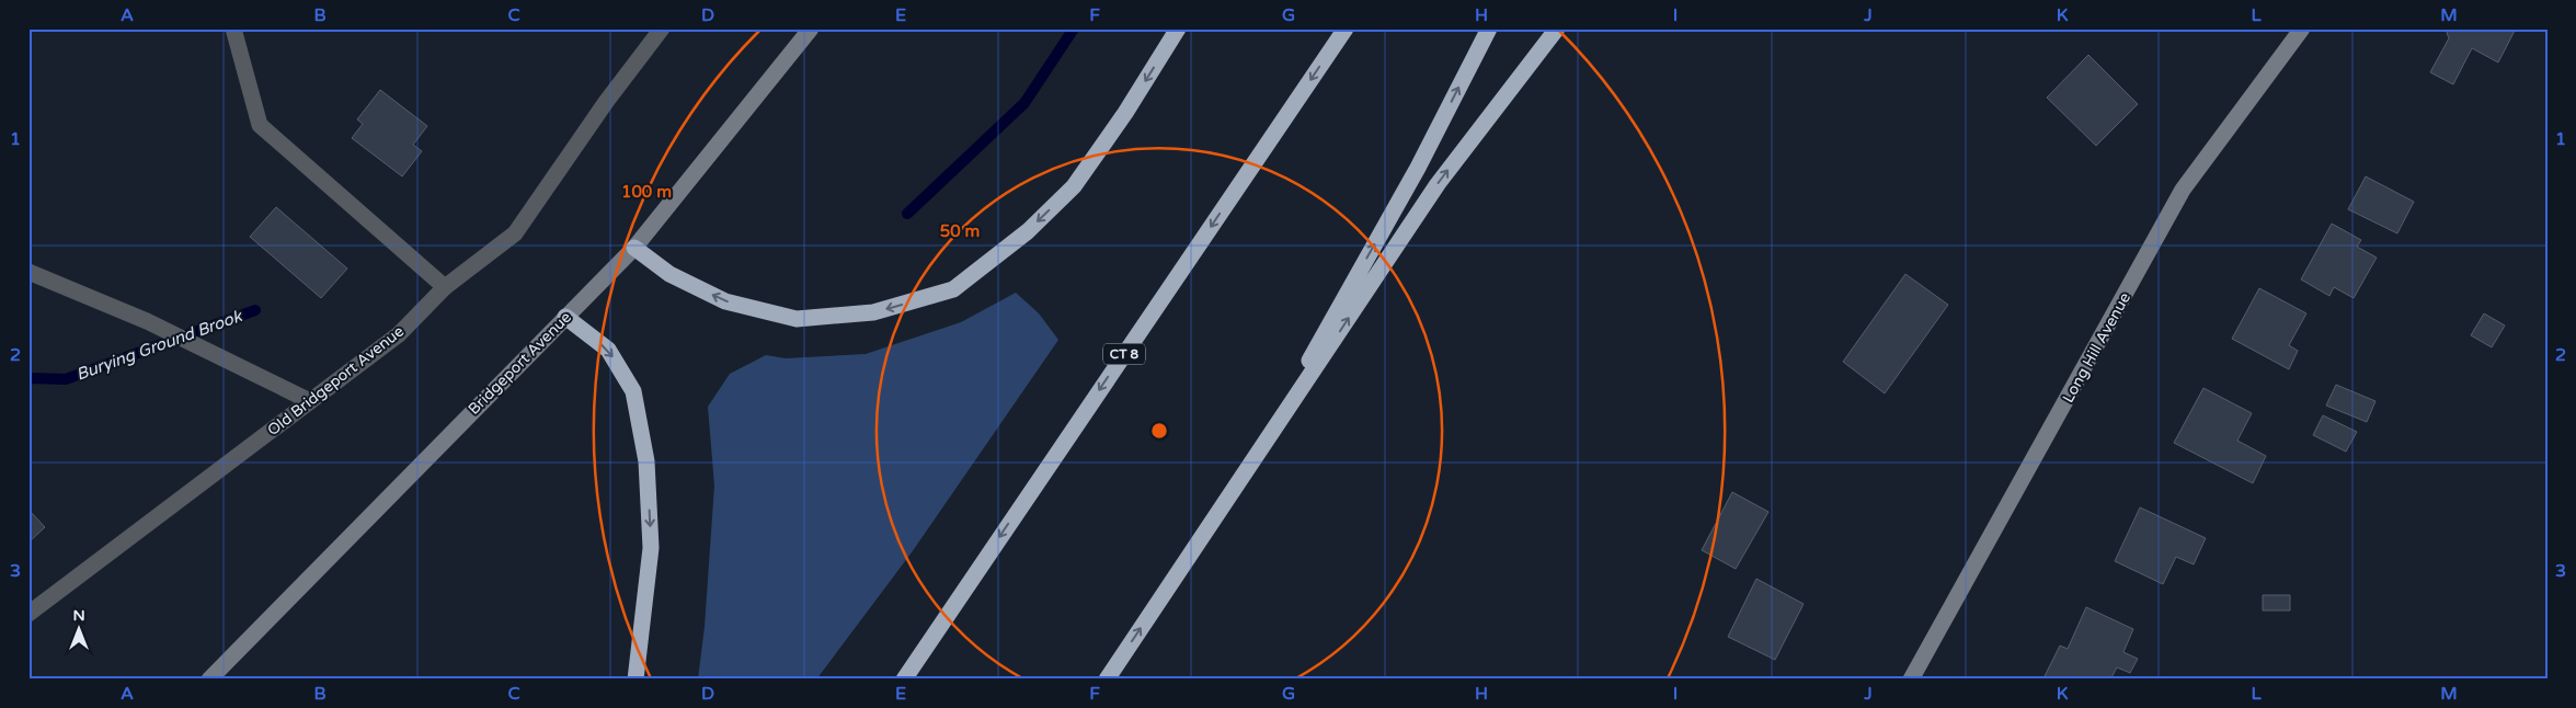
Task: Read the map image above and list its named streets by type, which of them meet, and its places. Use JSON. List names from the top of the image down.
{
  "streets": {
    "highway": ["CT 8"],
    "main road": ["Long Hill Avenue", "Bridgeport Avenue"],
    "street": ["Old Bridgeport Avenue"]
  },
  "water": ["Burying Ground Brook"],
  "north": "top",
  "grid": {
    "columns": [
      "A",
      "B",
      "C",
      "D",
      "E",
      "F",
      "G",
      "H",
      "I",
      "J",
      "K",
      "L",
      "M"
    ],
    "rows": ["1", "2", "3"]
  },
  "rings": ["100 m", "50 m"]
}
